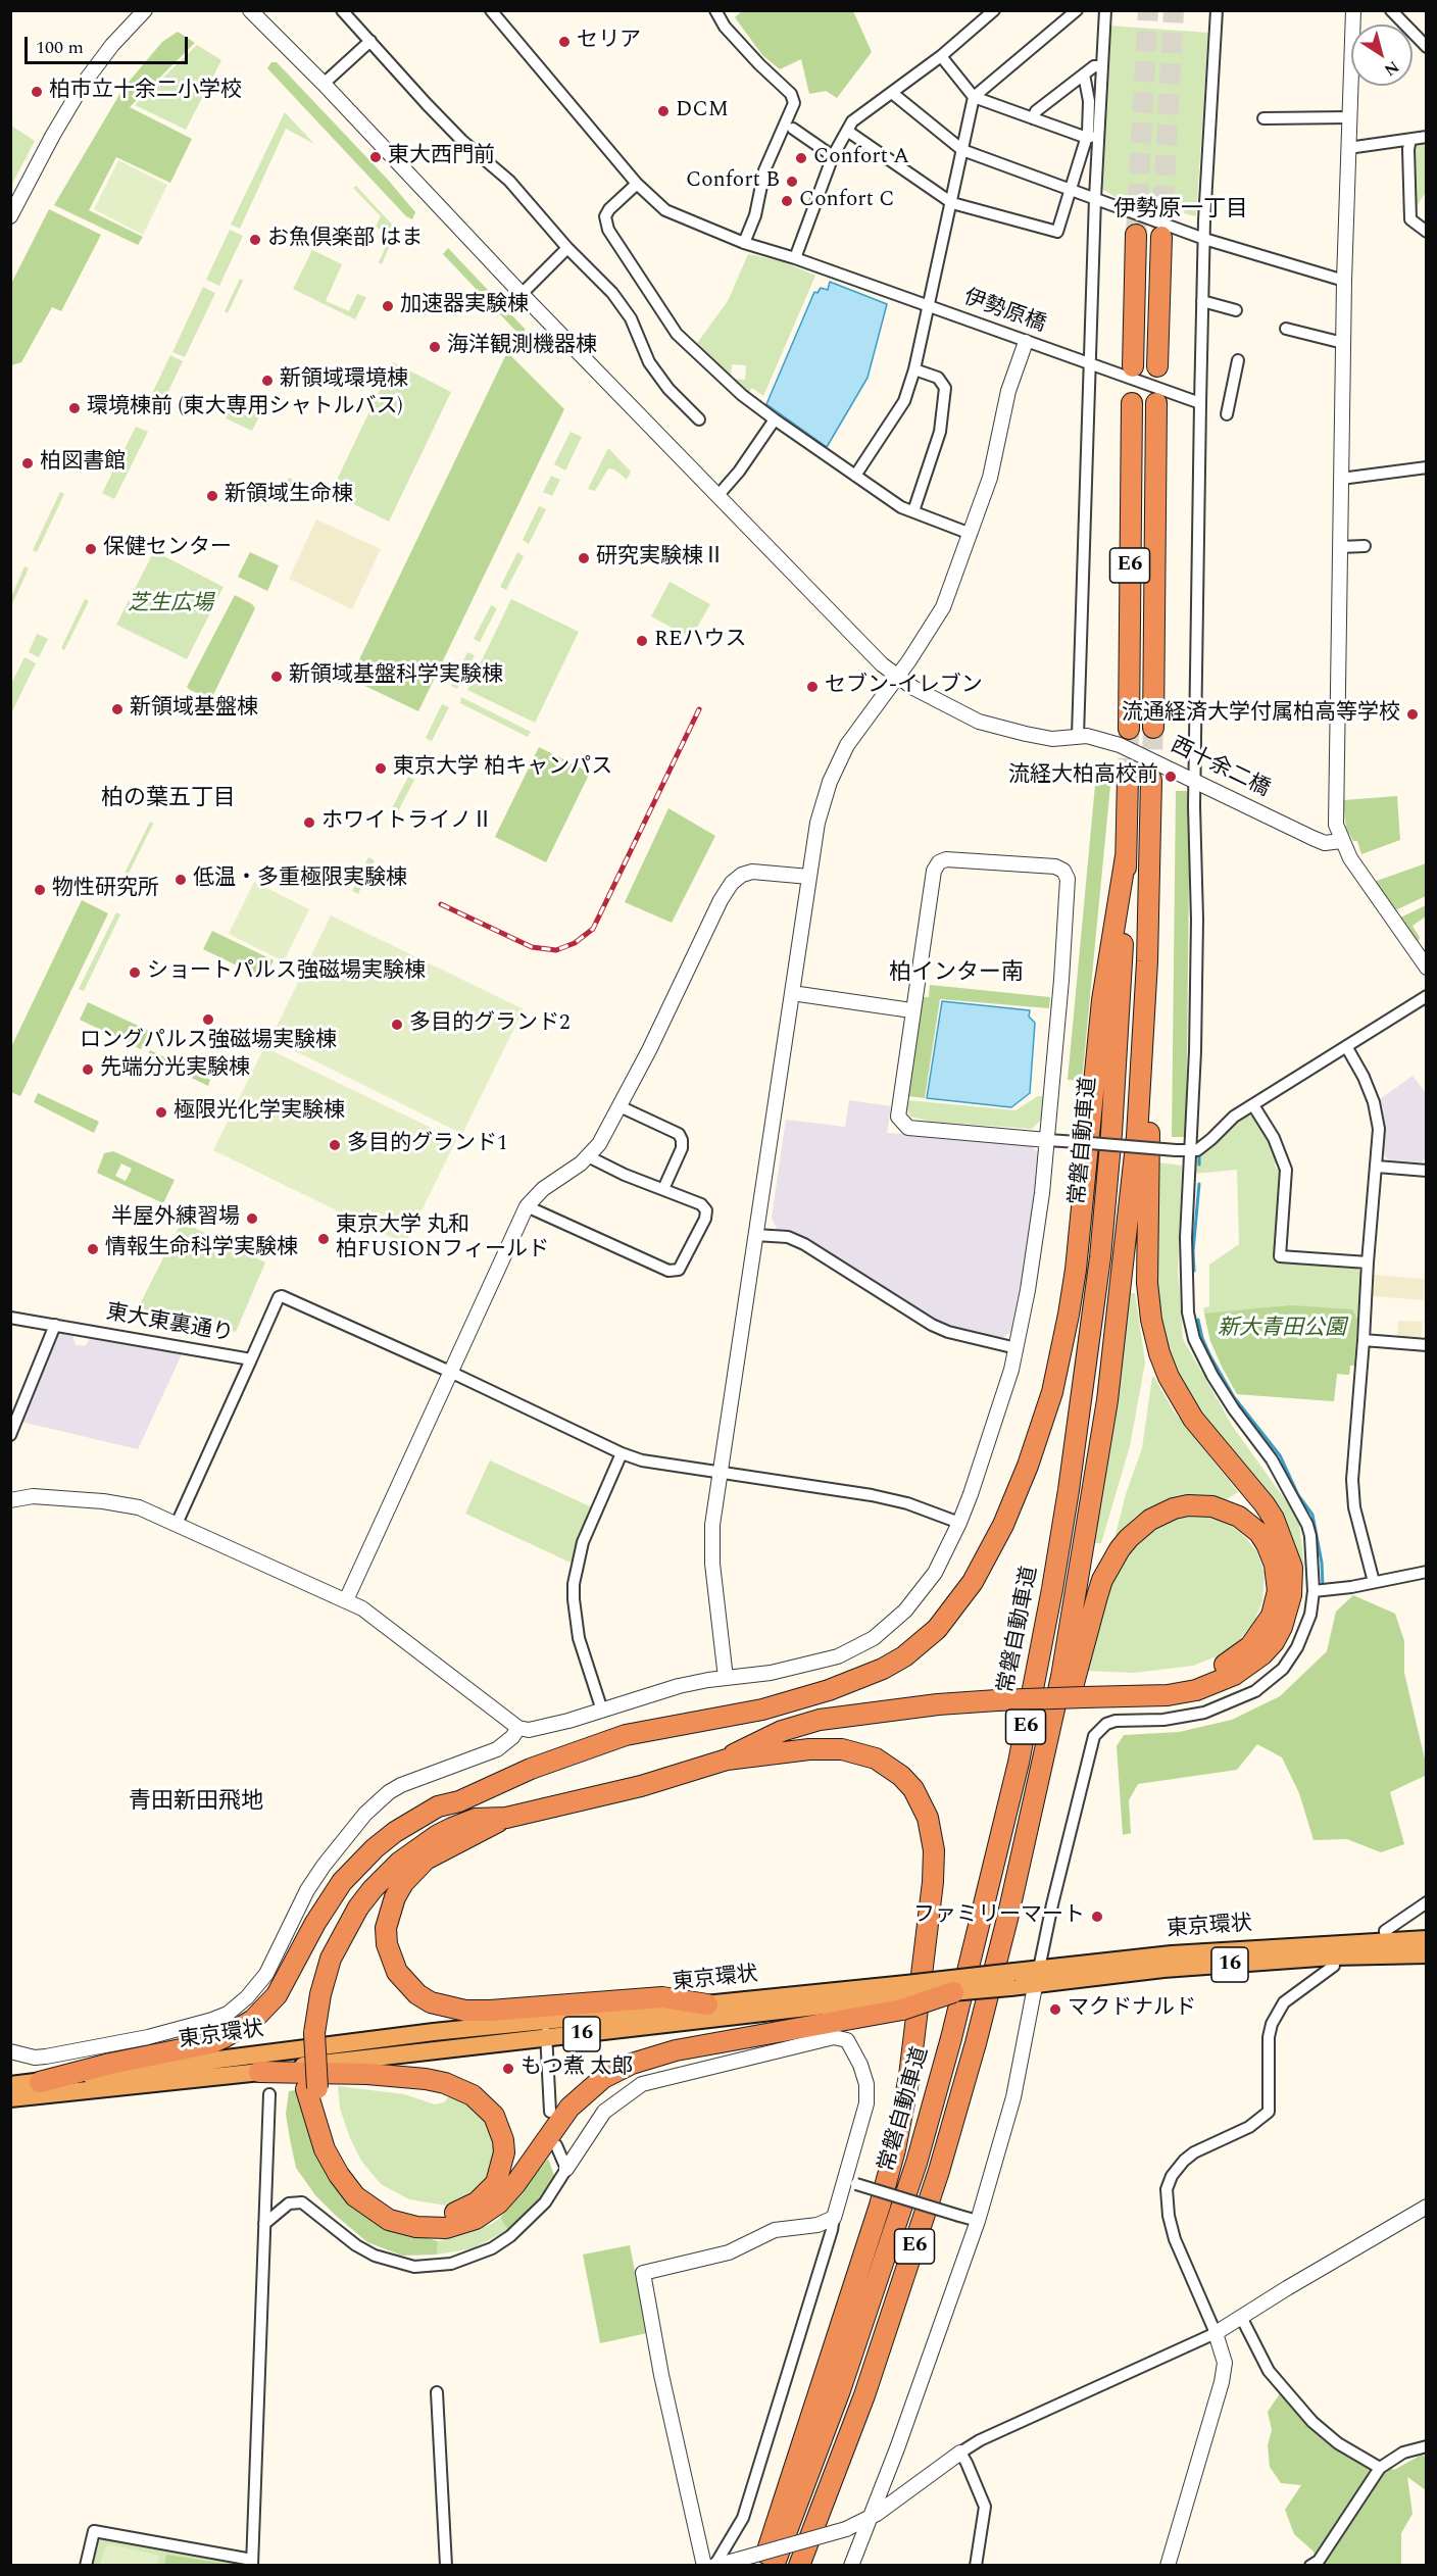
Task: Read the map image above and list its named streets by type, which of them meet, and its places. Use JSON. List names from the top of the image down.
{
  "streets": {
    "highway": [
      "E6",
      "常磐自動車道",
      "東京環状",
      "16"
    ],
    "street": ["伊勢原橋", "西十余二橋", "東大東裏通り"]
  },
  "districts": [
    "伊勢原一丁目",
    "柏の葉五丁目",
    "柏インター南",
    "青田新田飛地"
  ],
  "parks": ["芝生広場", "新大青田公園"],
  "places": [
    "セリア",
    "柏市立十余二小学校",
    "DCM",
    "東大西門前",
    "Confort A",
    "Confort B",
    "Confort C",
    "お魚倶楽部 はま",
    "加速器実験棟",
    "海洋観測機器棟",
    "新領域環境棟",
    "環境棟前 (東大専用シャトルバス)",
    "柏図書館",
    "新領域生命棟",
    "保健センター",
    "研究実験棟Ⅱ",
    "REハウス",
    "新領域基盤科学実験棟",
    "セブン-イレブン",
    "新領域基盤棟",
    "流通経済大学付属柏高等学校",
    "東京大学 柏キャンパス",
    "流経大柏高校前",
    "ホワイトライノⅡ",
    "低温・多重極限実験棟",
    "物性研究所",
    "ショートパルス強磁場実験棟",
    "ロングパルス強磁場実験棟",
    "多目的グランド2",
    "先端分光実験棟",
    "極限光化学実験棟",
    "多目的グランド1",
    "半屋外練習場",
    "東京大学 丸和 柏FUSIONフィールド",
    "情報生命科学実験棟",
    "ファミリーマート",
    "マクドナルド",
    "もつ煮 太郎"
  ],
  "scale_bar": "100 m",
  "north": "bottom right"
}
